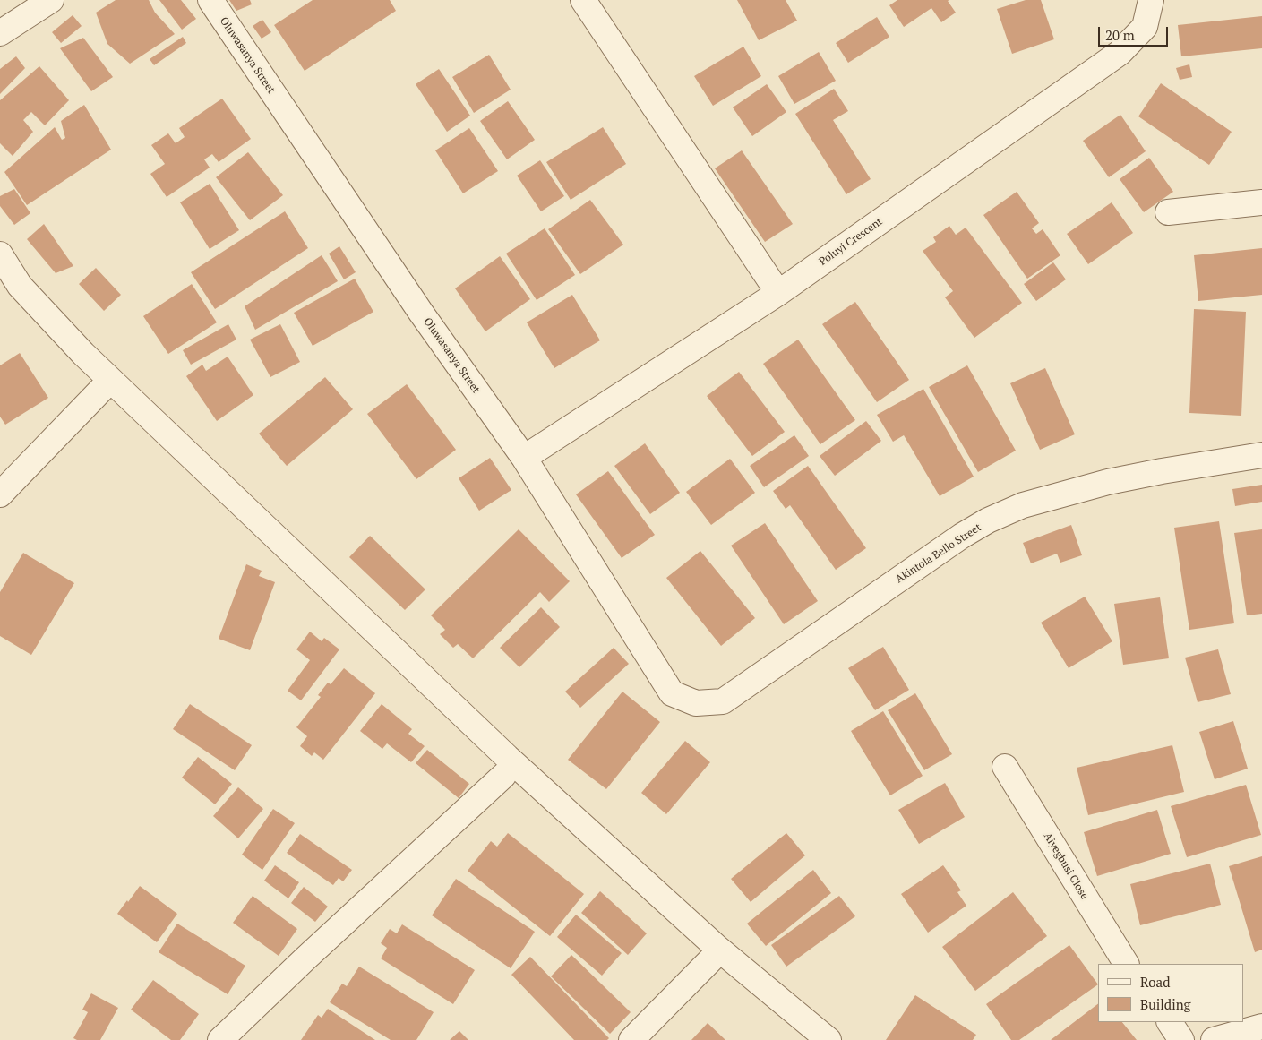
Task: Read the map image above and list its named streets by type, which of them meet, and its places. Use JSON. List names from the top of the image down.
{
  "streets": {
    "street": [
      "Oluwasanya Street",
      "Poluyi Crescent",
      "Akintola Bello Street",
      "Aiyegbusi Close"
    ]
  },
  "crossings": [
    ["Oluwasanya Street", "Poluyi Crescent"],
    ["Oluwasanya Street", "Akintola Bello Street"]
  ],
  "legend": ["Road", "Building"],
  "scale_bar": "20 m"
}
